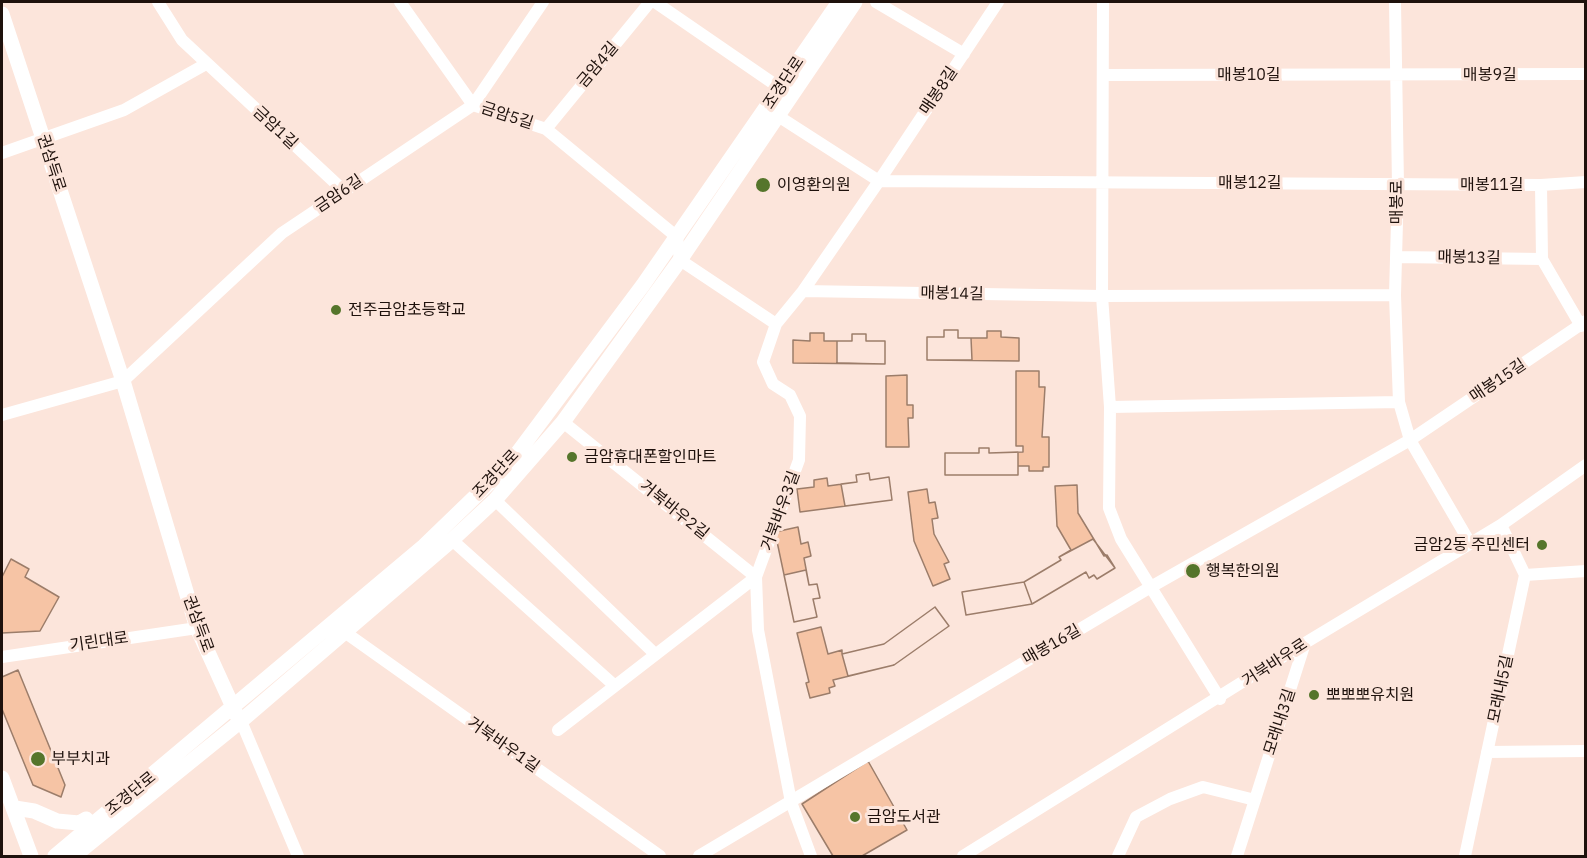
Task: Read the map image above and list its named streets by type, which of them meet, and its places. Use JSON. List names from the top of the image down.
{
  "streets": {
    "street": [
      "금암4길",
      "매봉10길",
      "매봉9길",
      "조경단로",
      "매봉8길",
      "금암5길",
      "금암1길",
      "권삼득로",
      "매봉12길",
      "매봉11길",
      "금암6길",
      "매봉로",
      "매봉13길",
      "매봉14길",
      "매봉15길",
      "거북바우2길",
      "거북바우3길",
      "기린대로",
      "매봉16길",
      "거북바우로",
      "모래내5길",
      "모래내3길",
      "거북바우1길"
    ]
  },
  "crossings": [
    ["금암4길", "금암5길"],
    ["매봉10길", "매봉9길"],
    ["매봉10길", "매봉로"],
    ["매봉9길", "매봉로"],
    ["조경단로", "금암5길"],
    ["조경단로", "권삼득로"],
    ["조경단로", "거북바우2길"],
    ["조경단로", "거북바우1길"],
    ["매봉8길", "매봉12길"],
    ["금암5길", "금암6길"],
    ["금암1길", "금암6길"],
    ["권삼득로", "금암6길"],
    ["권삼득로", "기린대로"],
    ["매봉12길", "매봉11길"],
    ["매봉12길", "매봉로"],
    ["매봉11길", "매봉로"],
    ["매봉로", "매봉13길"],
    ["매봉로", "매봉14길"],
    ["매봉로", "매봉15길"],
    ["매봉로", "매봉16길"],
    ["매봉로", "거북바우로"],
    ["매봉15길", "매봉16길"],
    ["거북바우2길", "거북바우3길"],
    ["거북바우3길", "매봉16길"],
    ["거북바우로", "모래내3길"]
  ],
  "places": [
    "이영환의원",
    "전주금암초등학교",
    "금암휴대폰할인마트",
    "금암2동 주민센터",
    "행복한의원",
    "뽀뽀뽀유치원",
    "부부치과",
    "금암도서관"
  ]
}
